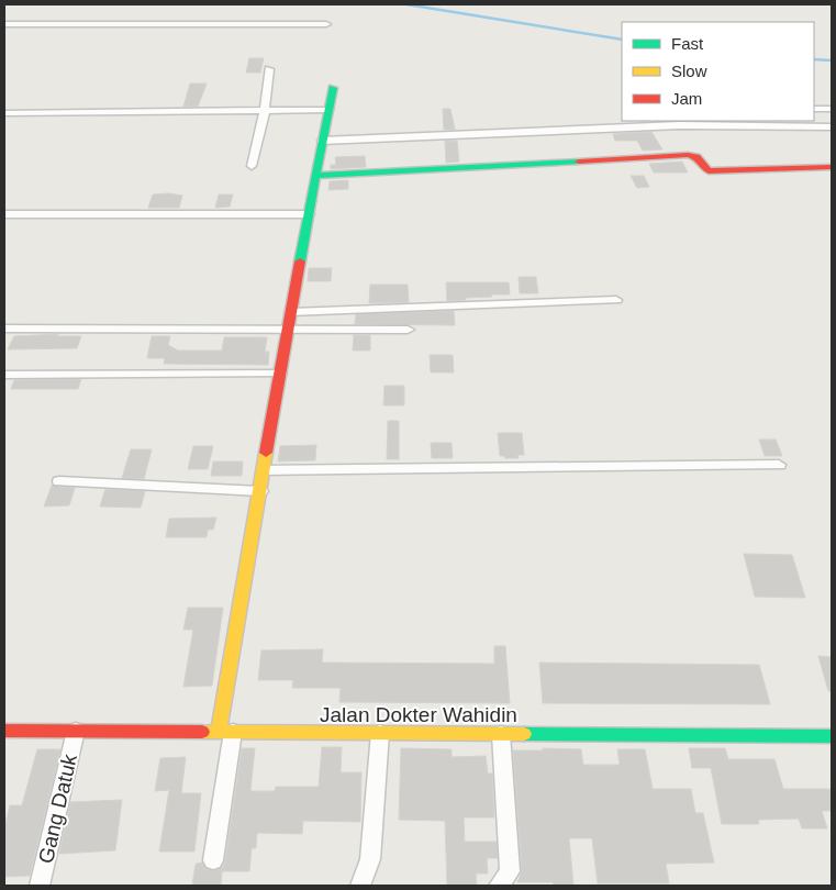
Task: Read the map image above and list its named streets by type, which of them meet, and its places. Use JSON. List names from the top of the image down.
{
  "streets": {
    "street": ["Jalan Dokter Wahidin", "Gang Datuk"]
  },
  "crossings": [
    ["Jalan Dokter Wahidin", "Gang Datuk"]
  ],
  "legend": ["Fast", "Slow", "Jam"]
}
